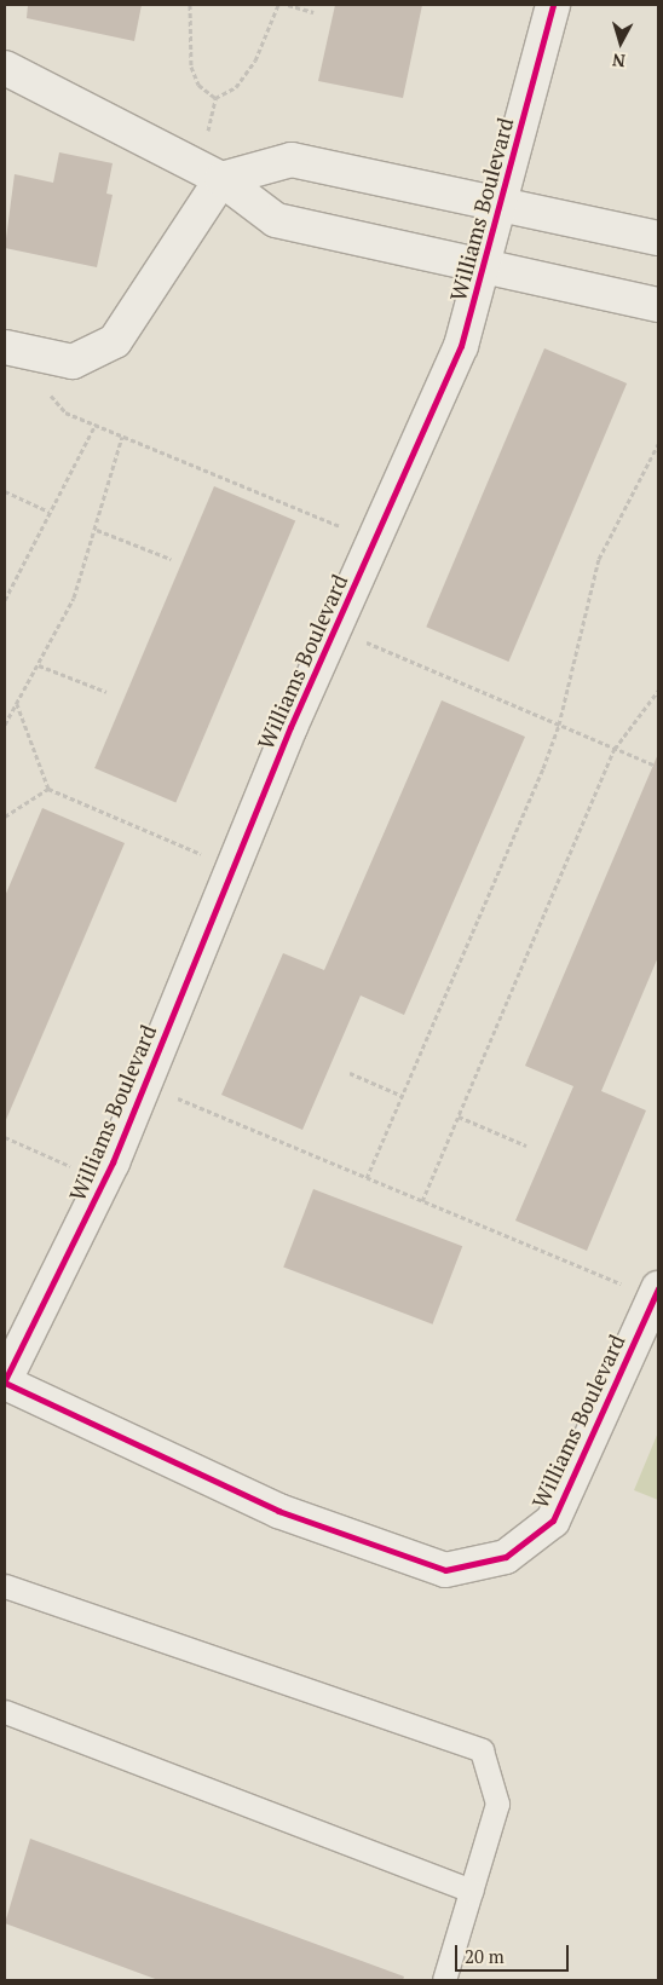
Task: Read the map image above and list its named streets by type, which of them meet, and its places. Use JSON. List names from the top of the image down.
{
  "streets": {
    "street": ["Williams Boulevard"]
  },
  "scale_bar": "20 m",
  "north": "bottom"
}
